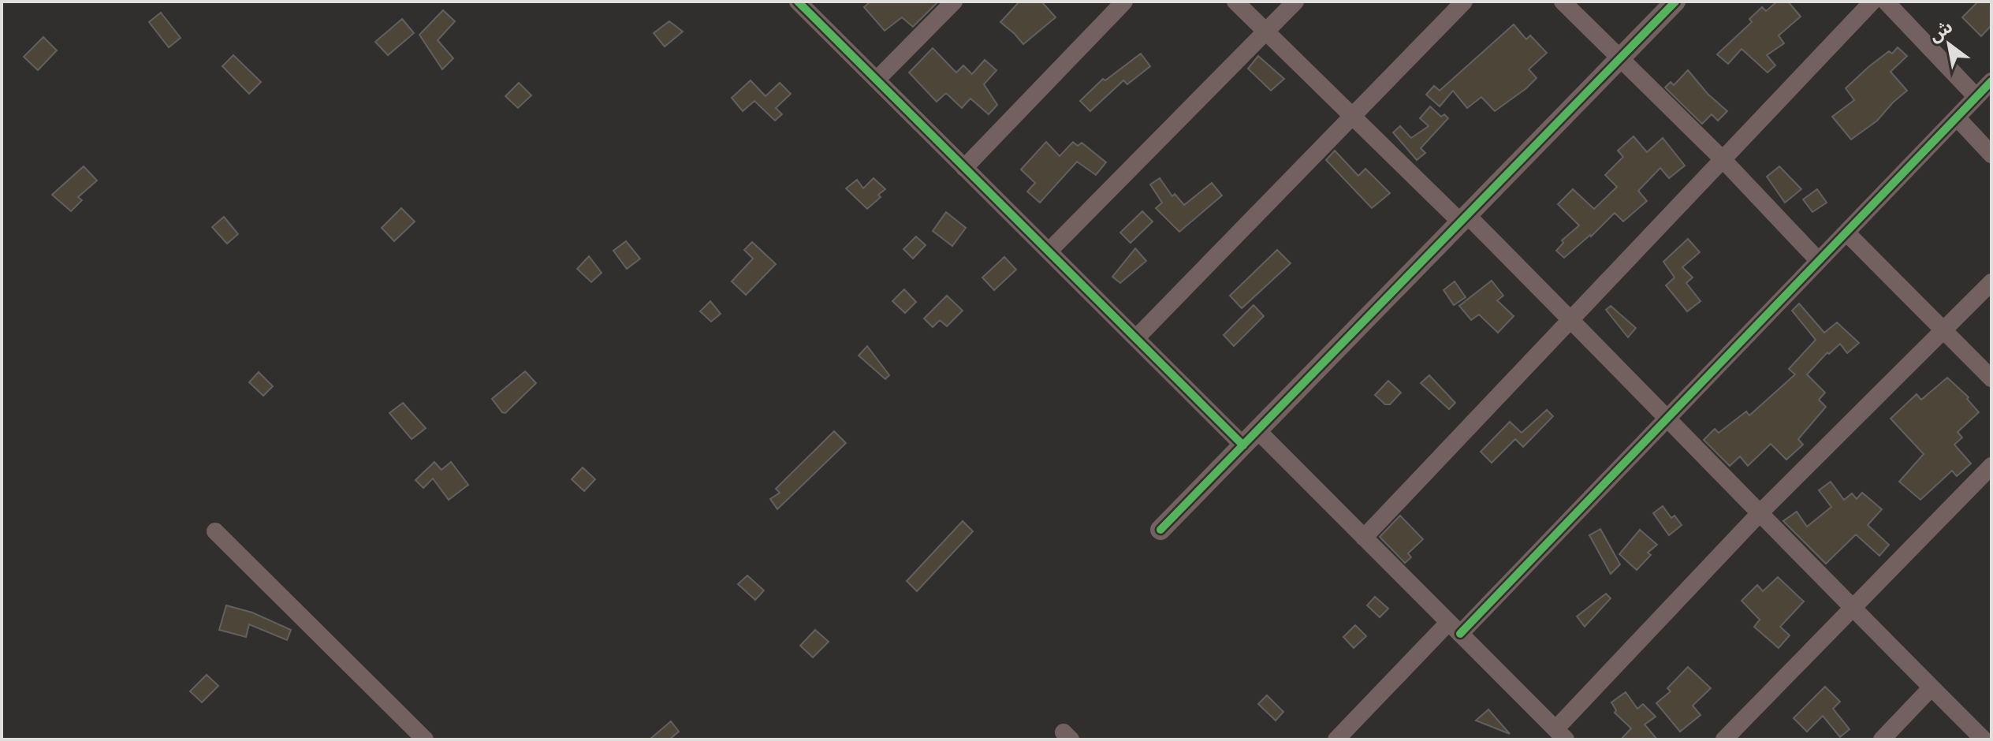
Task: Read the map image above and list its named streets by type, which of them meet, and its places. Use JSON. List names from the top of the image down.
{
  "north": "top left"
}
